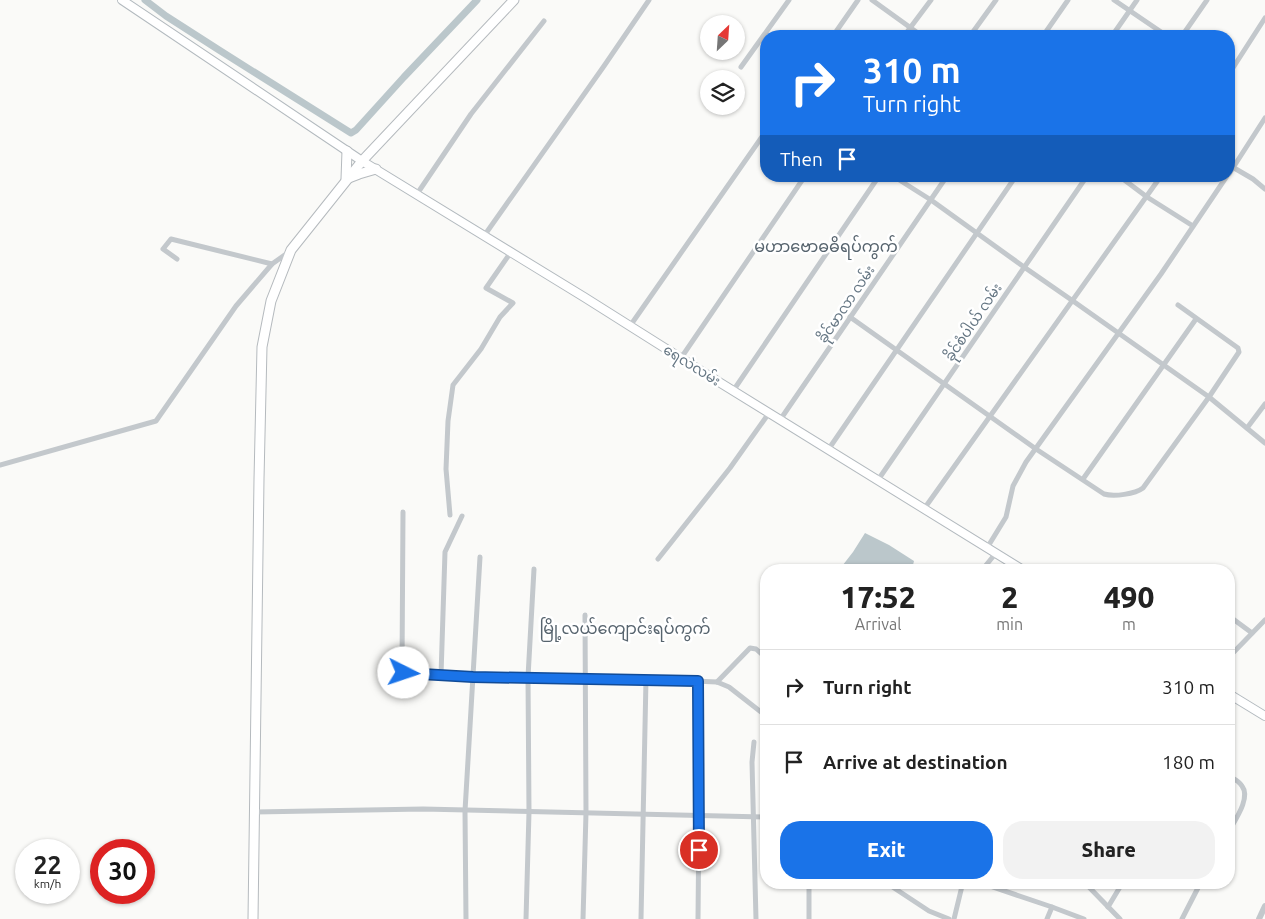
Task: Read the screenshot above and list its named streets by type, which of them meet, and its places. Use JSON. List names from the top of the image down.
{
  "streets": {
    "main road": ["ရေလဲလမ်း"],
    "street": ["ခိုင်မာလာ လမ်း", "ခိုင်စံပါယ် လမ်း"]
  },
  "crossings": [
    ["ခိုင်မာလာ လမ်း", "ရေလဲလမ်း"],
    ["ခိုင်စံပါယ် လမ်း", "ရေလဲလမ်း"]
  ],
  "districts": ["မဟာဗောဓဓိရပ်ကွက်", "မြို့လယ်ကျောင်းရပ်ကွက်"],
  "north": "top right",
  "page": {
    "turn": ["310 m", "Turn right"],
    "then": "Then",
    "eta": [
      "17:52",
      "Arrival",
      "2",
      "min",
      "490",
      "m"
    ],
    "list": [
      {
        "name": "Turn right",
        "value": "310 m"
      },
      {
        "name": "Arrive at destination",
        "value": "180 m"
      }
    ],
    "buttons": ["Exit", "Share"],
    "speed": "22 km/h",
    "limit": "30"
  }
}
